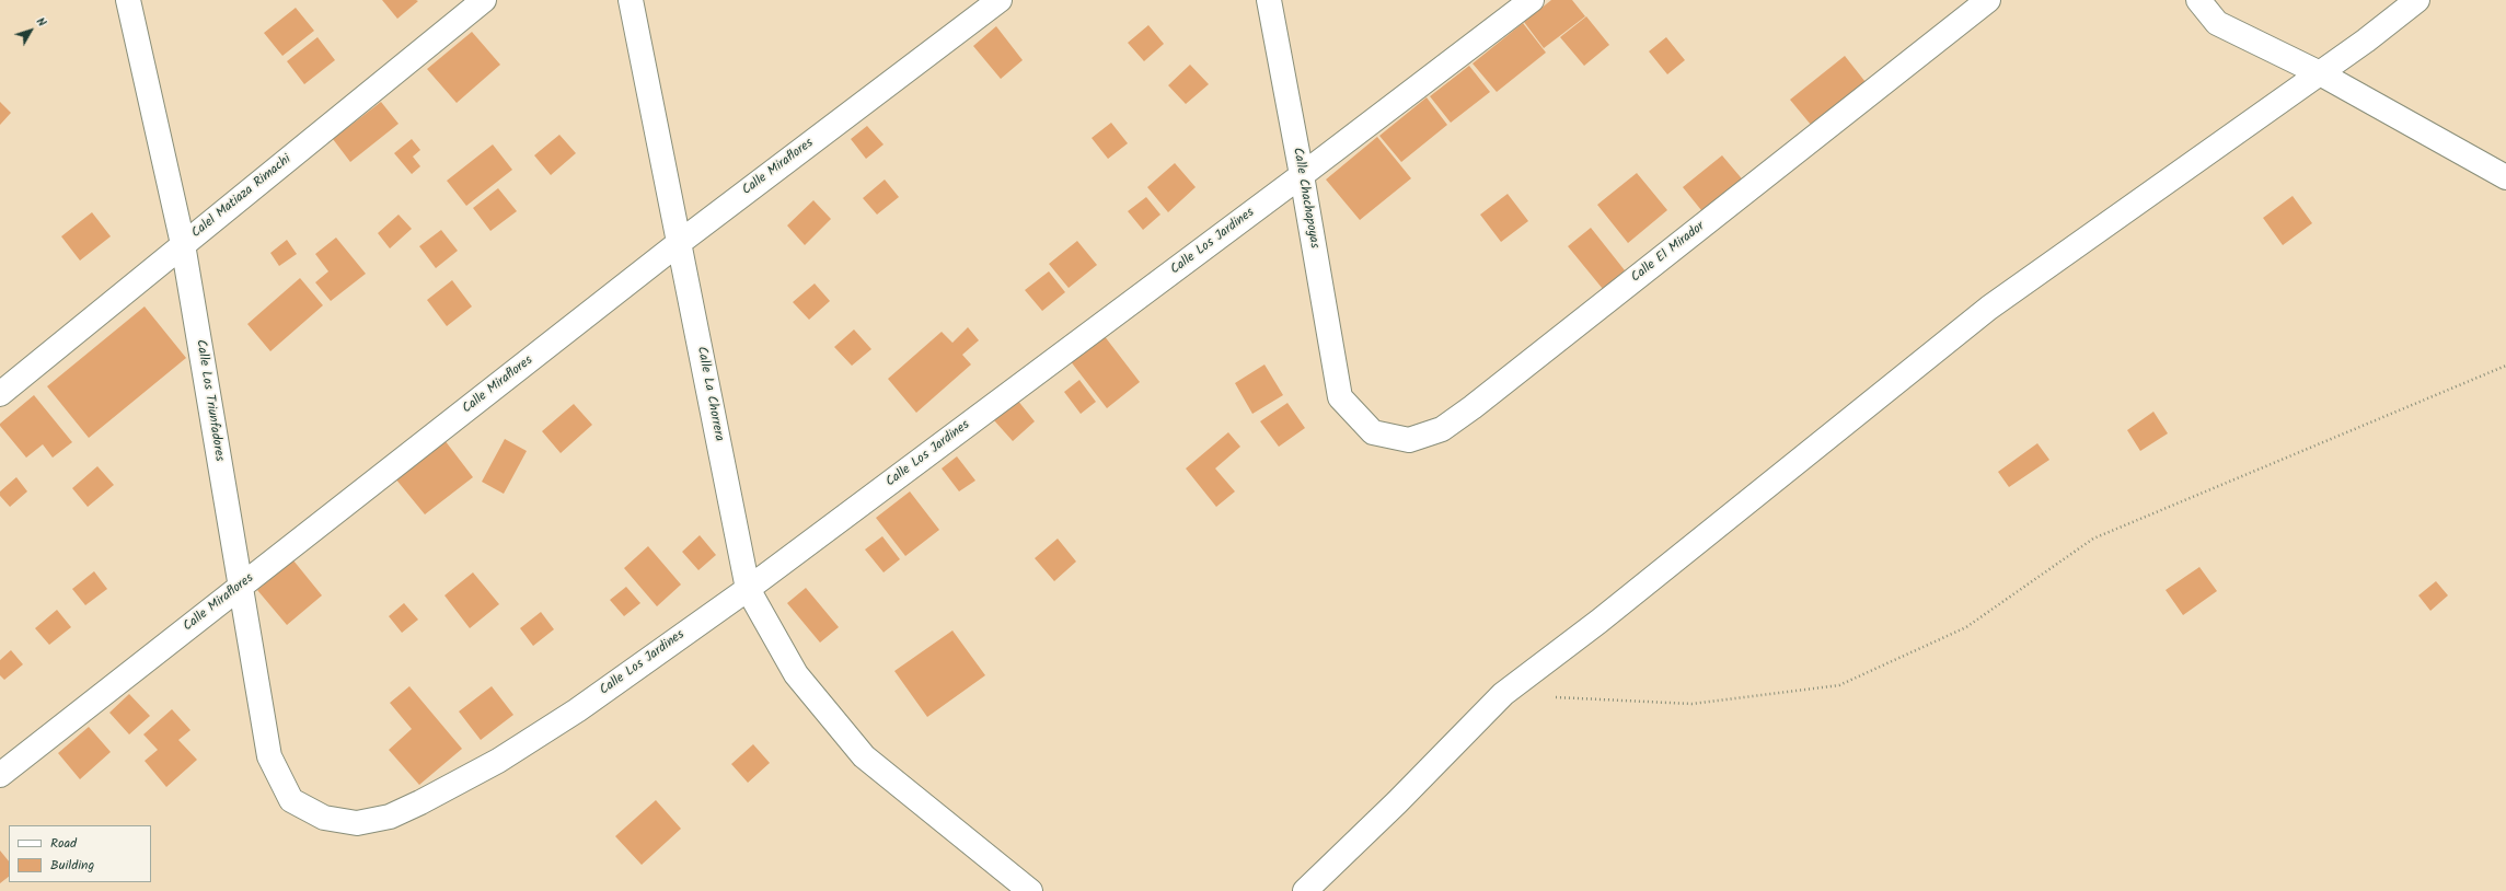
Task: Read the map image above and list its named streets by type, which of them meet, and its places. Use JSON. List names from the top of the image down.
{
  "streets": {
    "street": [
      "Calle Miraflores",
      "Calel Matiaza Rimachi",
      "Calle Chachapoyas",
      "Calle Los Jardines",
      "Calle El Mirador",
      "Calle La Chorrera",
      "Calle Los Triunfadores"
    ]
  },
  "crossings": [
    ["Calle Miraflores", "Calle La Chorrera"],
    ["Calle Miraflores", "Calle Los Triunfadores"],
    ["Calel Matiaza Rimachi", "Calle Los Triunfadores"],
    ["Calle Chachapoyas", "Calle Los Jardines"],
    ["Calle Chachapoyas", "Calle El Mirador"],
    ["Calle Los Jardines", "Calle La Chorrera"],
    ["Calle Los Jardines", "Calle Los Triunfadores"]
  ],
  "legend": ["Road", "Building"],
  "north": "top right"
}
